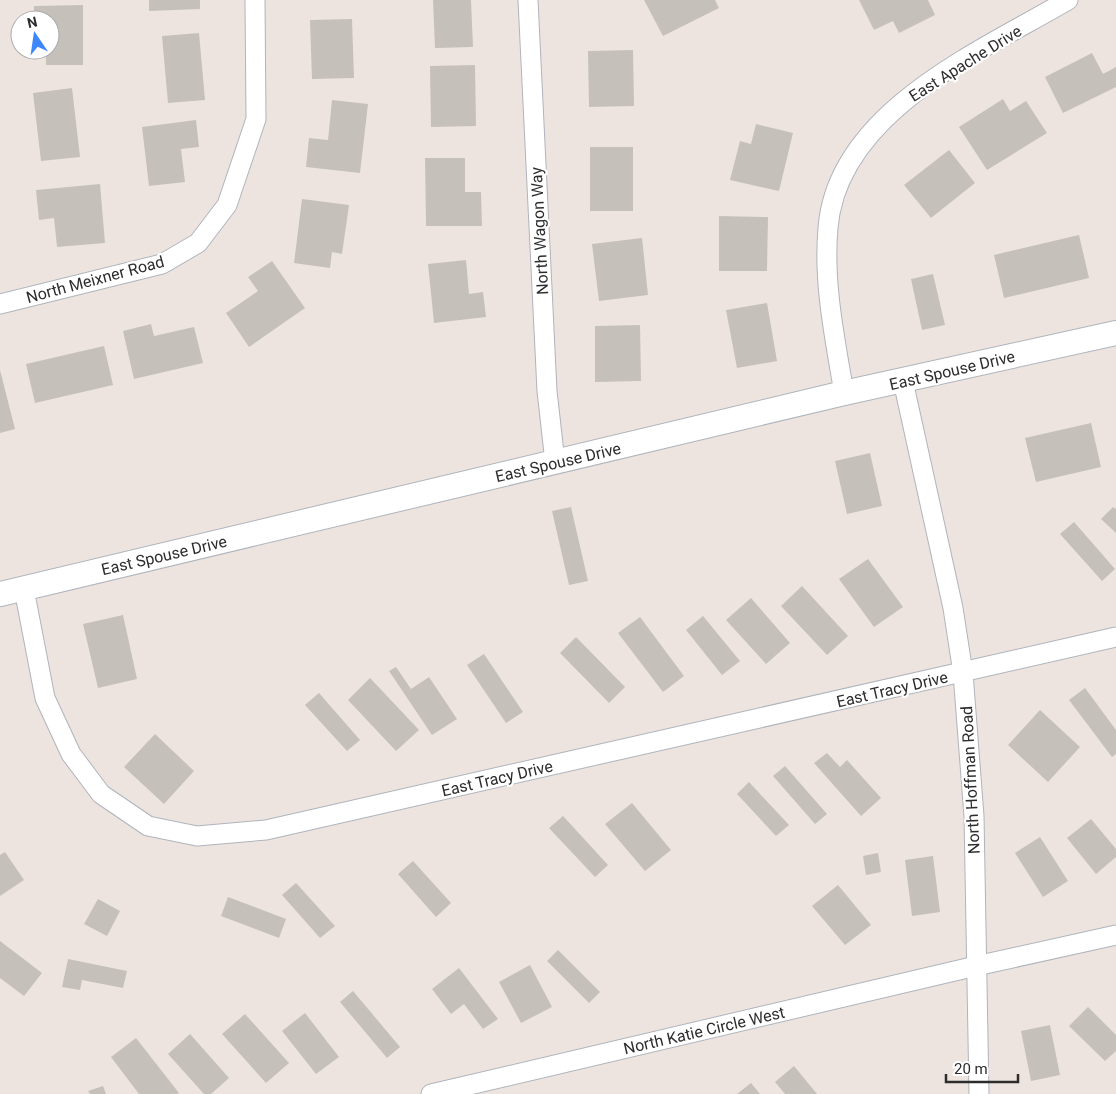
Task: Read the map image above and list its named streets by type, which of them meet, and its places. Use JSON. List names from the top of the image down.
{
  "streets": {
    "street": [
      "East Apache Drive",
      "North Wagon Way",
      "North Meixner Road",
      "East Spouse Drive",
      "East Tracy Drive",
      "North Hoffman Road",
      "North Katie Circle West"
    ]
  },
  "crossings": [
    ["East Apache Drive", "East Spouse Drive"],
    ["North Wagon Way", "East Spouse Drive"],
    ["East Spouse Drive", "East Tracy Drive"],
    ["East Spouse Drive", "North Hoffman Road"],
    ["East Tracy Drive", "North Hoffman Road"],
    ["North Hoffman Road", "North Katie Circle West"]
  ],
  "scale_bar": "20 m",
  "north": "top"
}
